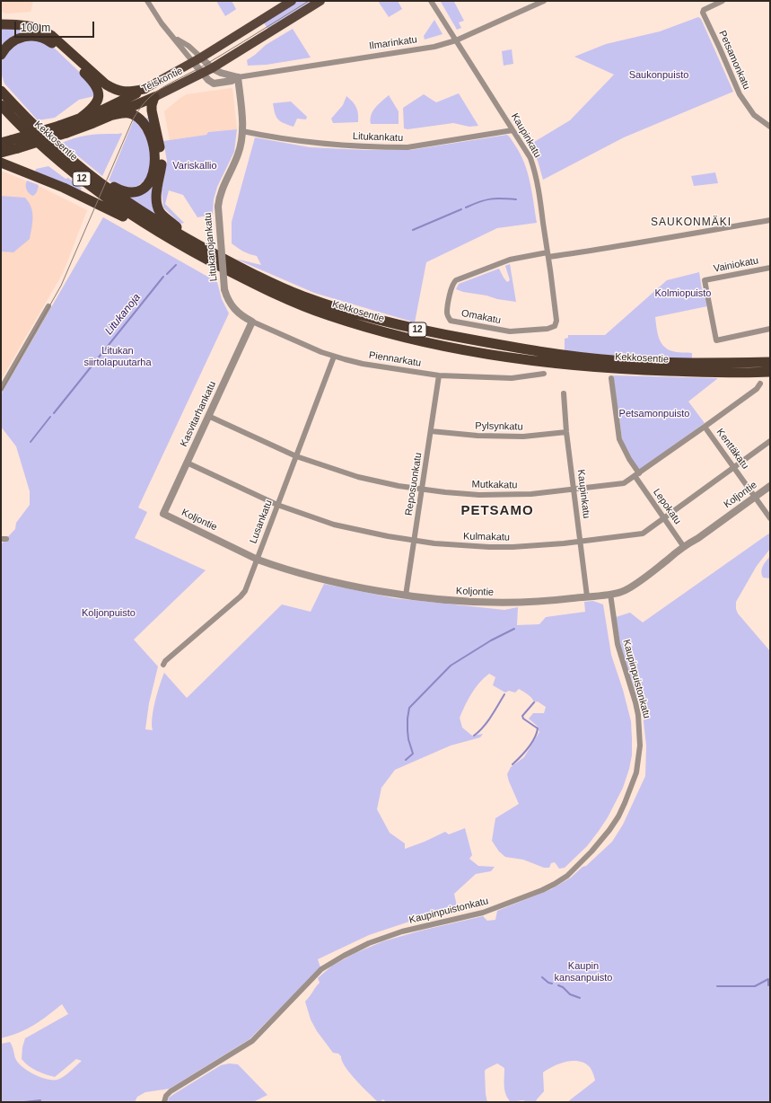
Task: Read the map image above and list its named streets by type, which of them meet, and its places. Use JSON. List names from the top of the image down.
{
  "streets": {
    "highway": ["Teiskontie", "Kekkosentie", "12"],
    "street": [
      "Ilmarinkatu",
      "Petsamonkatu",
      "Kaupinkatu",
      "Litukankatu",
      "Litukanojankatu",
      "Vainiokatu",
      "Omakatu",
      "Piennarkatu",
      "Kasvitarhankatu",
      "Pylsynkatu",
      "Kenttäkatu",
      "Reposuonkatu",
      "Mutkakatu",
      "Koljontie",
      "Lepokatu",
      "Lusankatu",
      "Kulmakatu",
      "Kaupinpuistonkatu"
    ]
  },
  "crossings": [
    ["Ilmarinkatu", "Teiskontie"],
    ["Ilmarinkatu", "Kaupinkatu"],
    ["Ilmarinkatu", "Litukanojankatu"],
    ["Teiskontie", "12"],
    ["Kaupinkatu", "Litukankatu"],
    ["Kaupinkatu", "Omakatu"],
    ["Kaupinkatu", "Pylsynkatu"],
    ["Kaupinkatu", "Mutkakatu"],
    ["Kaupinkatu", "Koljontie"],
    ["Kaupinkatu", "Kulmakatu"],
    ["Litukankatu", "Litukanojankatu"],
    ["Kekkosentie", "12"],
    ["Litukanojankatu", "Piennarkatu"],
    ["Litukanojankatu", "Kasvitarhankatu"],
    ["Piennarkatu", "Kasvitarhankatu"],
    ["Piennarkatu", "Reposuonkatu"],
    ["Piennarkatu", "Lusankatu"],
    ["Kasvitarhankatu", "Mutkakatu"],
    ["Kasvitarhankatu", "Koljontie"],
    ["Kasvitarhankatu", "Kulmakatu"],
    ["Pylsynkatu", "Reposuonkatu"],
    ["Kenttäkatu", "Mutkakatu"],
    ["Kenttäkatu", "Koljontie"],
    ["Kenttäkatu", "Kulmakatu"],
    ["Reposuonkatu", "Mutkakatu"],
    ["Reposuonkatu", "Koljontie"],
    ["Reposuonkatu", "Kulmakatu"],
    ["Mutkakatu", "Lepokatu"],
    ["Mutkakatu", "Lusankatu"],
    ["Koljontie", "Lepokatu"],
    ["Koljontie", "Lusankatu"],
    ["Koljontie", "Kaupinpuistonkatu"],
    ["Lepokatu", "Kulmakatu"],
    ["Lusankatu", "Kulmakatu"]
  ],
  "districts": ["SAUKONMÄKI", "PETSAMO"],
  "water": ["Litukanoja"],
  "parks": [
    "Saukonpuisto",
    "Variskallio",
    "Kolmiopuisto",
    "Litukan siirtolapuutarha",
    "Petsamonpuisto",
    "Koljonpuisto",
    "Kaupin kansanpuisto"
  ],
  "scale_bar": "100 m"
}
